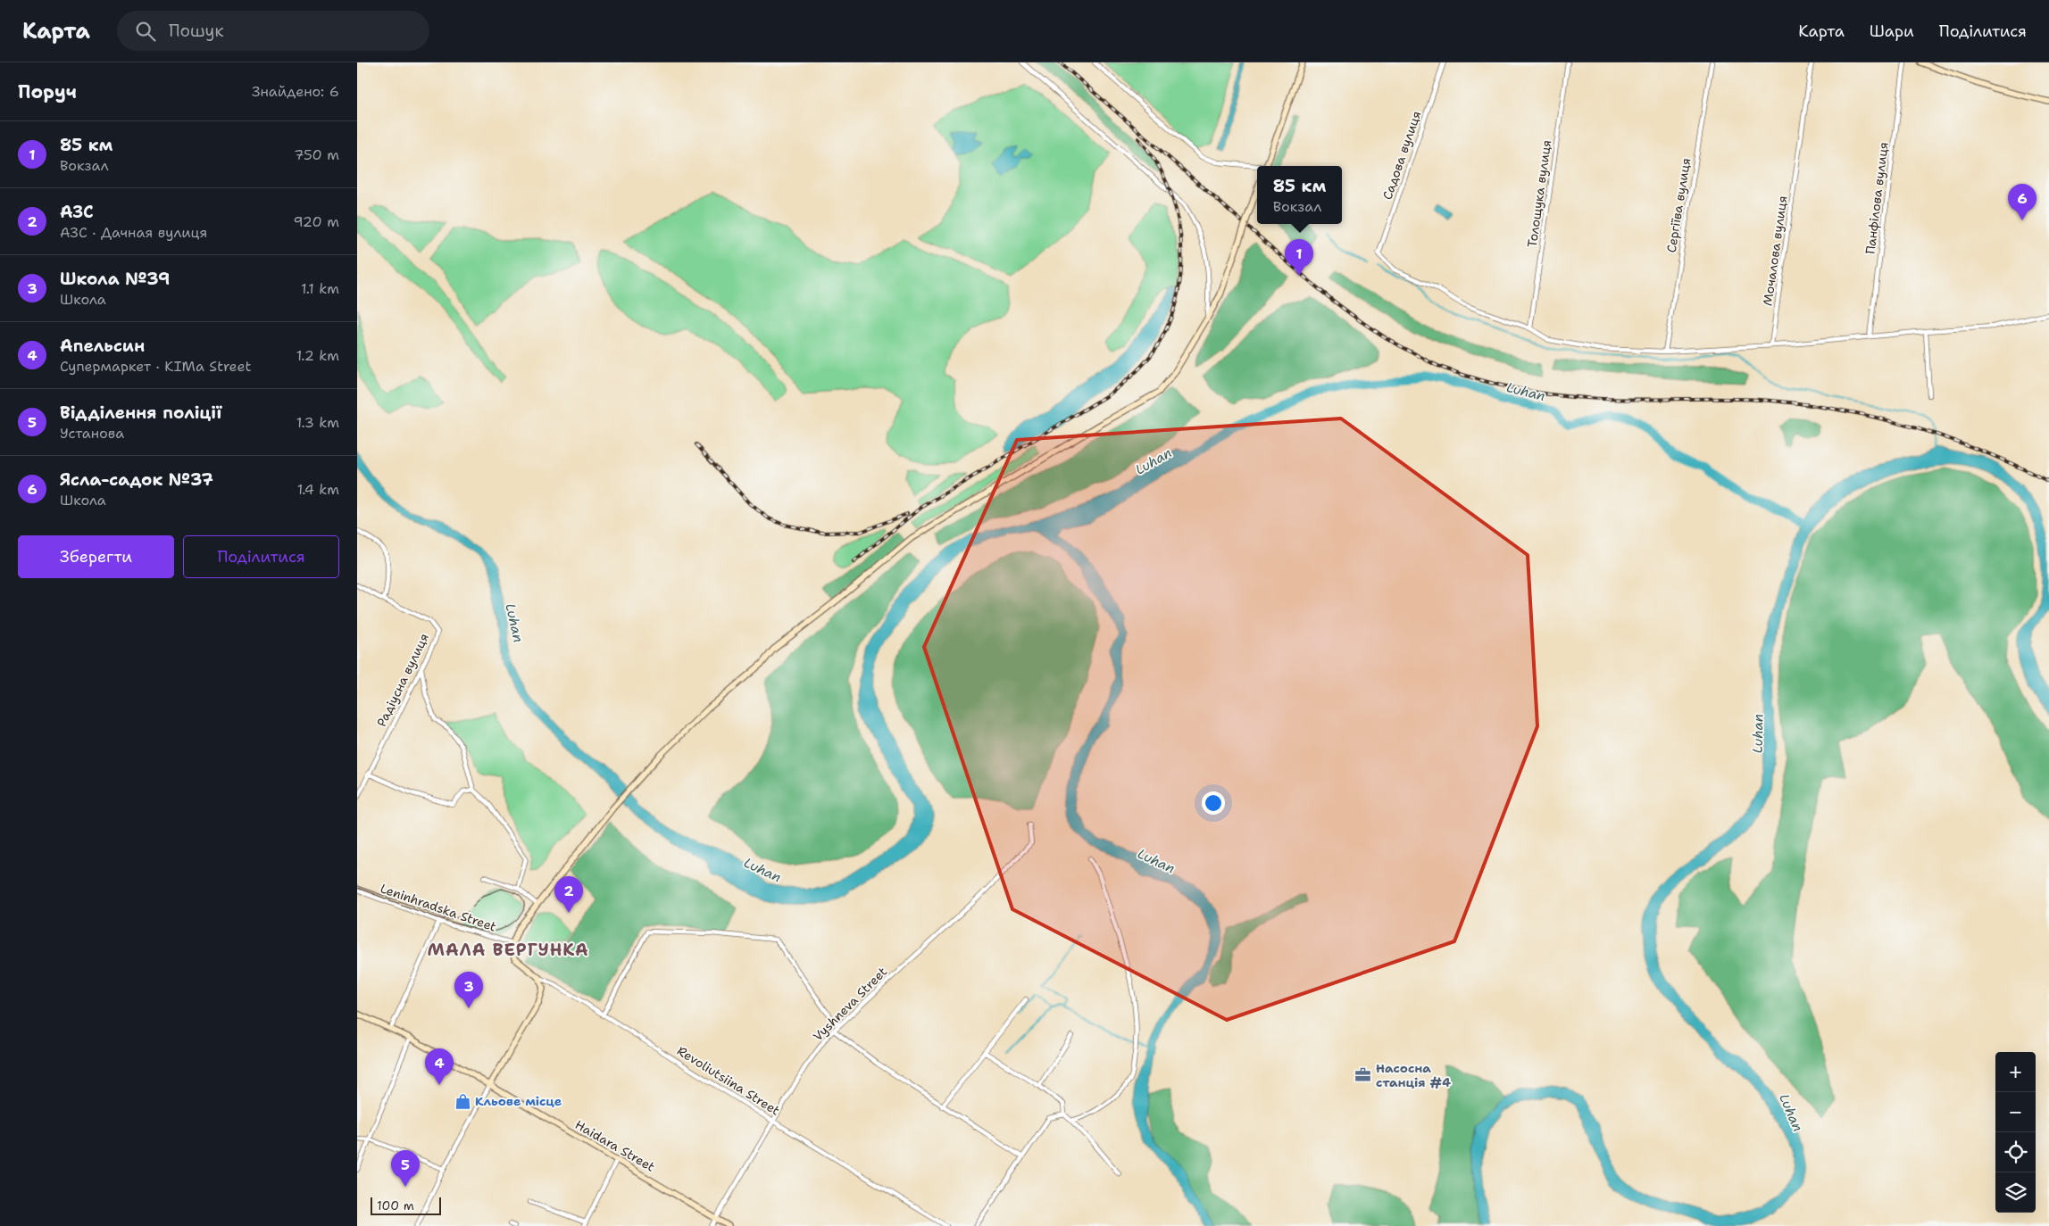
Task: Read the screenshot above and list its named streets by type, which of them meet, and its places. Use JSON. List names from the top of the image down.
{
  "streets": {
    "street": [
      "Садова вулиця",
      "Толощука вулиця",
      "Панфілова вулиця",
      "Сергіїва вулиця",
      "Мочалова вулиця",
      "Радіусна вулиця",
      "Leninhradska Street",
      "Vyshneva Street",
      "Revoliutsiina Street",
      "Haidara Street"
    ]
  },
  "crossings": [
    ["Садова вулиця", "Толощука вулиця"],
    ["Leninhradska Street", "Revoliutsiina Street"],
    ["Vyshneva Street", "Revoliutsiina Street"],
    ["Vyshneva Street", "Haidara Street"]
  ],
  "districts": ["МАЛА ВЕРГУНКА"],
  "water": ["Luhan"],
  "places": {
    "office": ["Насосна станція #4"],
    "shop": ["Кльове місце"]
  },
  "scale_bar": "100 m",
  "page": {
    "header": "Карта",
    "search": "Пошук",
    "nav": ["Карта", "Шари", "Поділитися"],
    "heading": ["Поруч", "Знайдено: 6"],
    "list": [
      {
        "mark": "1",
        "name": "85 км",
        "note": "Вокзал",
        "value": "750 m"
      },
      {
        "mark": "2",
        "name": "АЗС",
        "note": "АЗС · Дачная вулиця",
        "value": "920 m"
      },
      {
        "mark": "3",
        "name": "Школа №39",
        "note": "Школа",
        "value": "1.1 km"
      },
      {
        "mark": "4",
        "name": "Апельсин",
        "note": "Супермаркет · KIMa Street",
        "value": "1.2 km"
      },
      {
        "mark": "5",
        "name": "Відділення поліції",
        "note": "Установа",
        "value": "1.3 km"
      },
      {
        "mark": "6",
        "name": "Ясла-садок №37",
        "note": "Школа",
        "value": "1.4 km"
      }
    ],
    "popup": ["85 км", "Вокзал"],
    "pins": [
      "6",
      "1",
      "2",
      "3",
      "4",
      "5"
    ],
    "buttons": ["Зберегти", "Поділитися"],
    "map_buttons": ["+", "−"],
    "scale": "100 m"
  }
}
